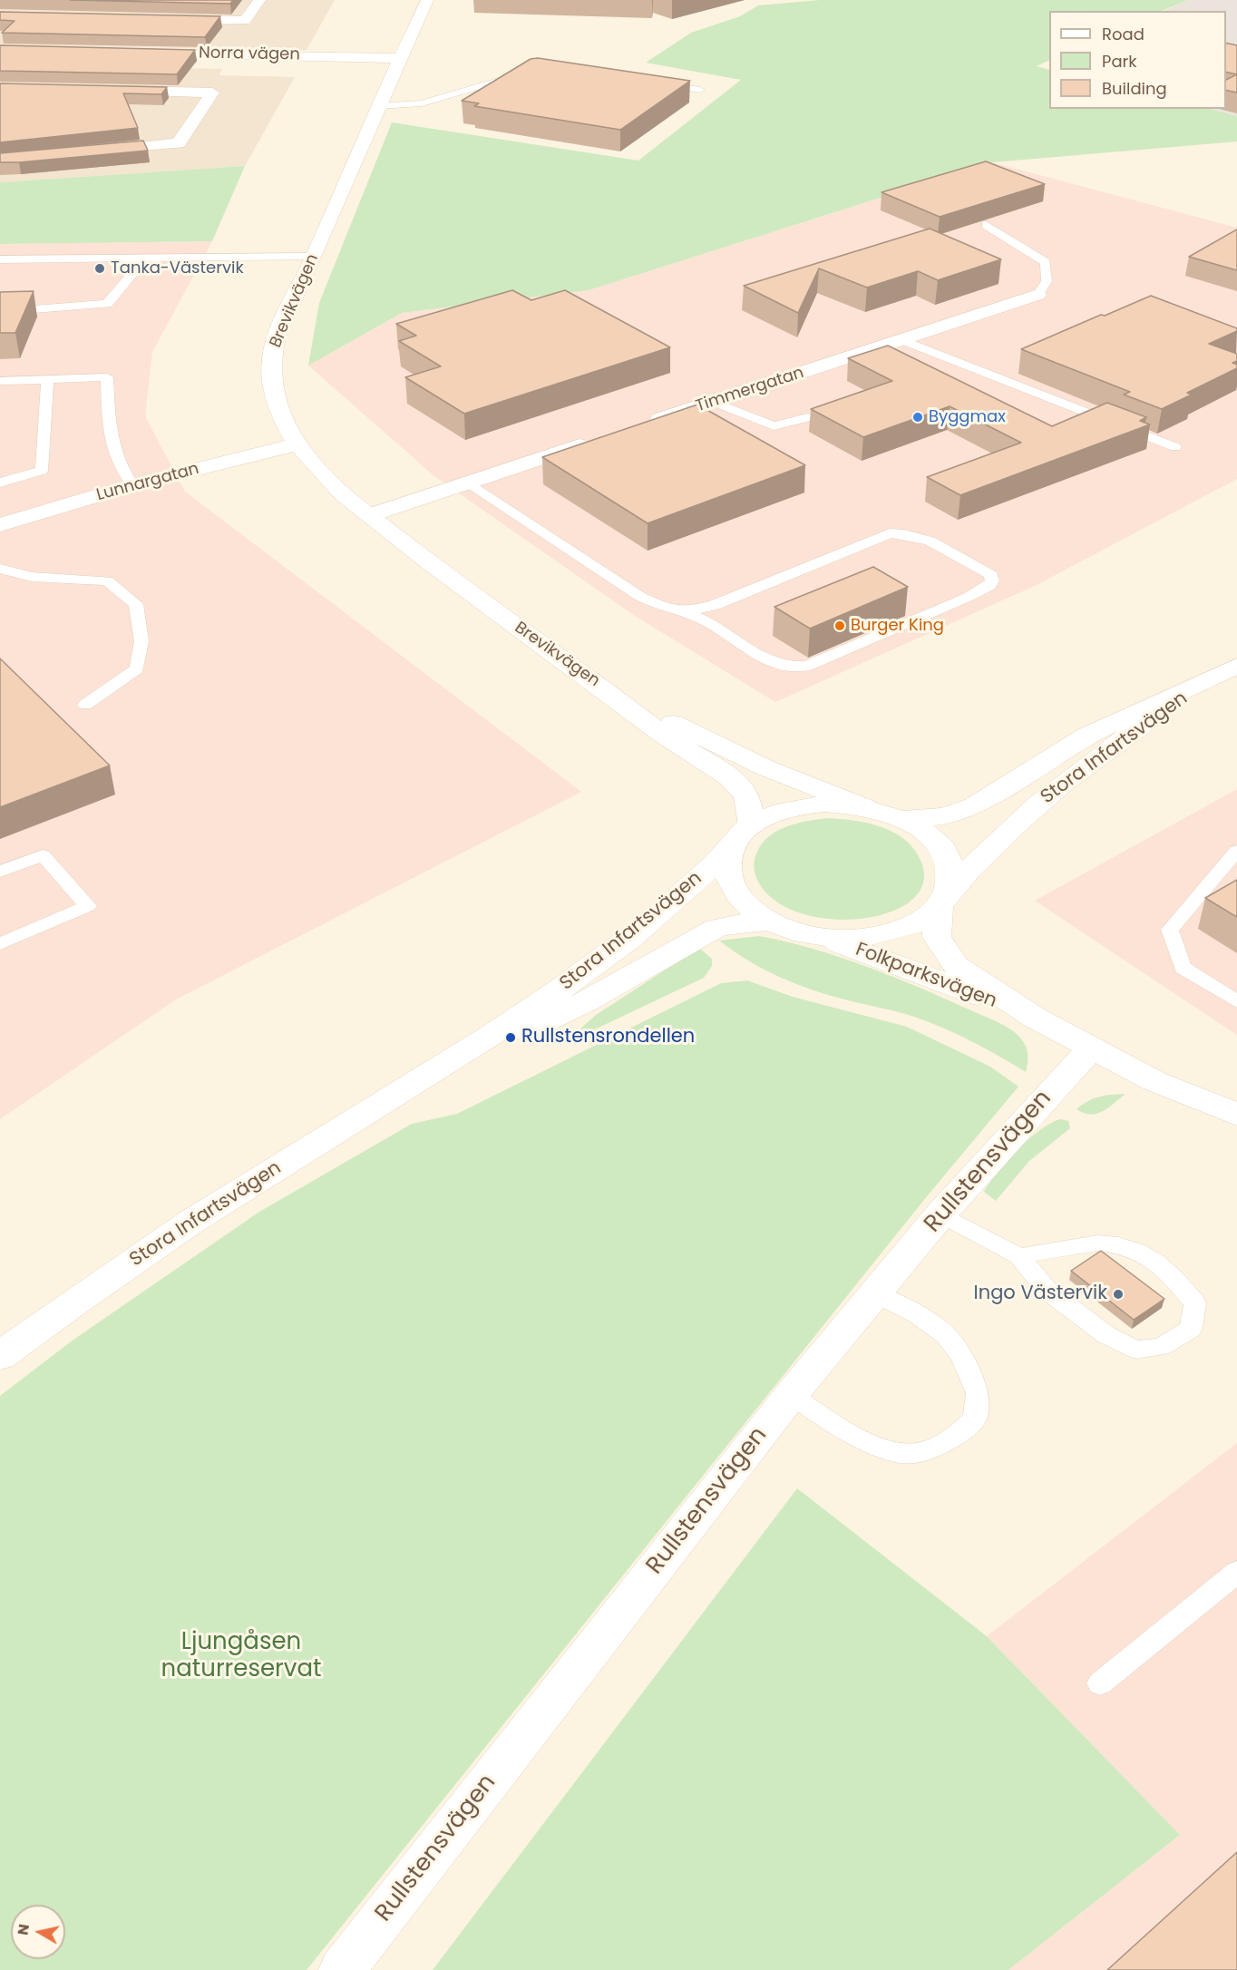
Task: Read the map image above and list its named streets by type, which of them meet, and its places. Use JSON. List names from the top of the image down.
{
  "streets": {
    "street": [
      "Norra vägen",
      "Brevikvägen",
      "Timmergatan",
      "Lunnargatan",
      "Stora Infartsvägen",
      "Folkparksvägen",
      "Rullstensvägen"
    ]
  },
  "crossings": [
    ["Norra vägen", "Brevikvägen"],
    ["Brevikvägen", "Lunnargatan"],
    ["Brevikvägen", "Stora Infartsvägen"],
    ["Brevikvägen", "Folkparksvägen"],
    ["Stora Infartsvägen", "Folkparksvägen"],
    ["Folkparksvägen", "Rullstensvägen"]
  ],
  "parks": ["Ljungåsen naturreservat"],
  "places": [
    "Tanka-Västervik",
    "Byggmax",
    "Burger King",
    "Rullstensrondellen",
    "Ingo Västervik"
  ],
  "legend": ["Road", "Park", "Building"],
  "north": "left"
}
